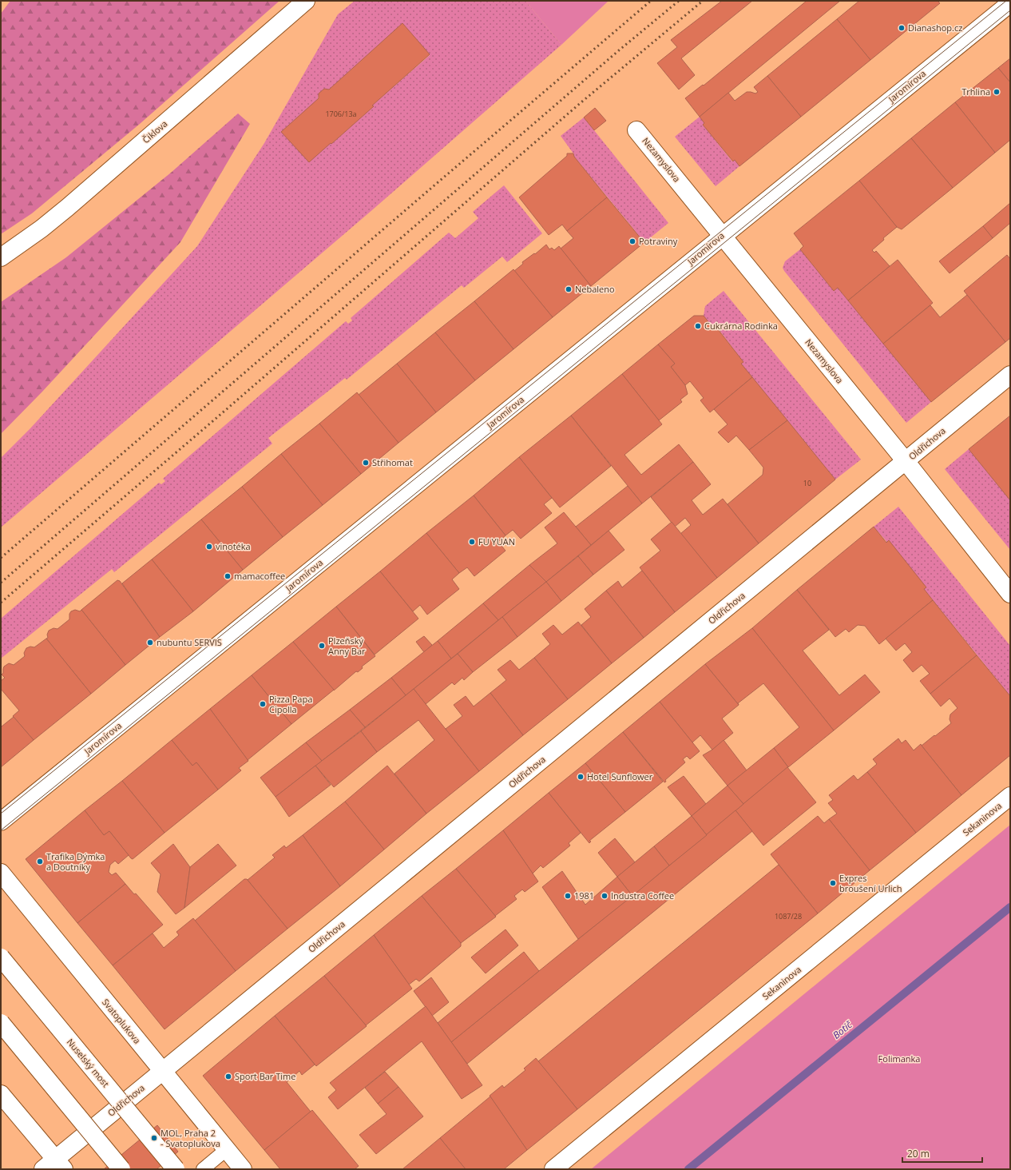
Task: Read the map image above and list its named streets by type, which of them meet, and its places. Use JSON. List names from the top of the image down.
{
  "streets": {
    "street": [
      "Jaromírova",
      "Čiklova",
      "Nezamyslova",
      "Oldřichova",
      "Sekaninova",
      "Svatoplukova",
      "Nuselský most"
    ]
  },
  "crossings": [
    ["Jaromírova", "Nezamyslova"],
    ["Nezamyslova", "Oldřichova"],
    ["Oldřichova", "Svatoplukova"]
  ],
  "water": ["Botič"],
  "parks": ["Folimanka"],
  "places": [
    "Dianashop.cz",
    "Trhlina",
    "Potraviny",
    "Nebaleno",
    "Cukrárna Rodinka",
    "Střihomat",
    "FU YUAN",
    "vinotéka",
    "mamacoffee",
    "nubuntu SERVIS",
    "Plzeňský Anny Bar",
    "Pizza Papa Cipolla",
    "Hotel Sunflower",
    "Trafika Dýmka a Doutníky",
    "Expres broušení Urlich",
    "1981",
    "Industra Coffee",
    "Sport Bar Time",
    "MOL, Praha 2 - Svatoplukova"
  ],
  "house_numbers": ["1706/13a", "10", "1087/28"],
  "scale_bar": "20 m"
}
